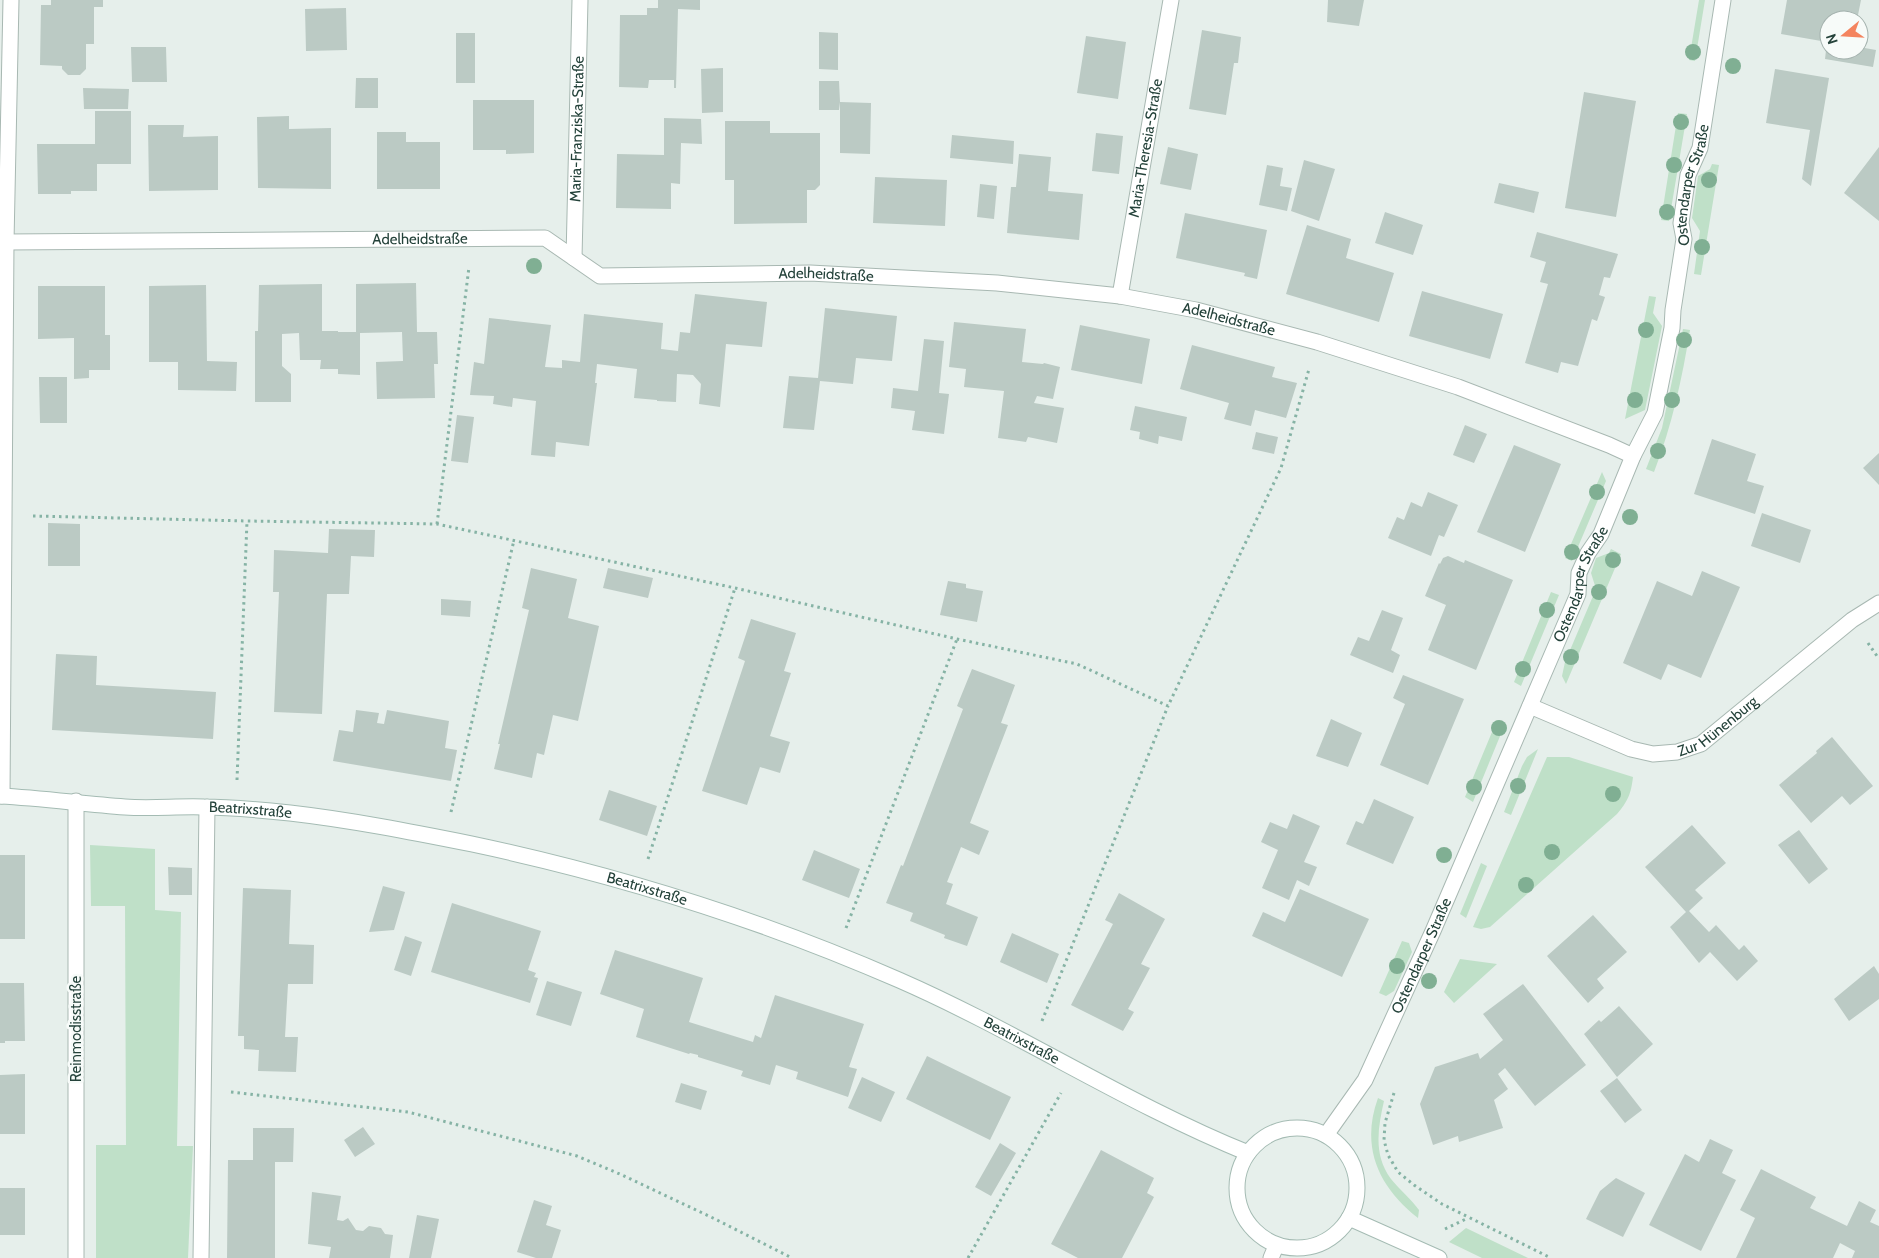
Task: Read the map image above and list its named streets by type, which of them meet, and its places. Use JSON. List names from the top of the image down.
{
  "streets": {
    "street": [
      "Maria-Franziska-Straße",
      "Maria-Theresia-Straße",
      "Ostendarper Straße",
      "Adelheidstraße",
      "Zur Hünenburg",
      "Beatrixstraße",
      "Reinmodisstraße"
    ]
  },
  "crossings": [
    ["Maria-Franziska-Straße", "Adelheidstraße"],
    ["Maria-Theresia-Straße", "Adelheidstraße"],
    ["Ostendarper Straße", "Adelheidstraße"],
    ["Ostendarper Straße", "Zur Hünenburg"],
    ["Ostendarper Straße", "Beatrixstraße"],
    ["Beatrixstraße", "Reinmodisstraße"]
  ],
  "north": "left"
}
